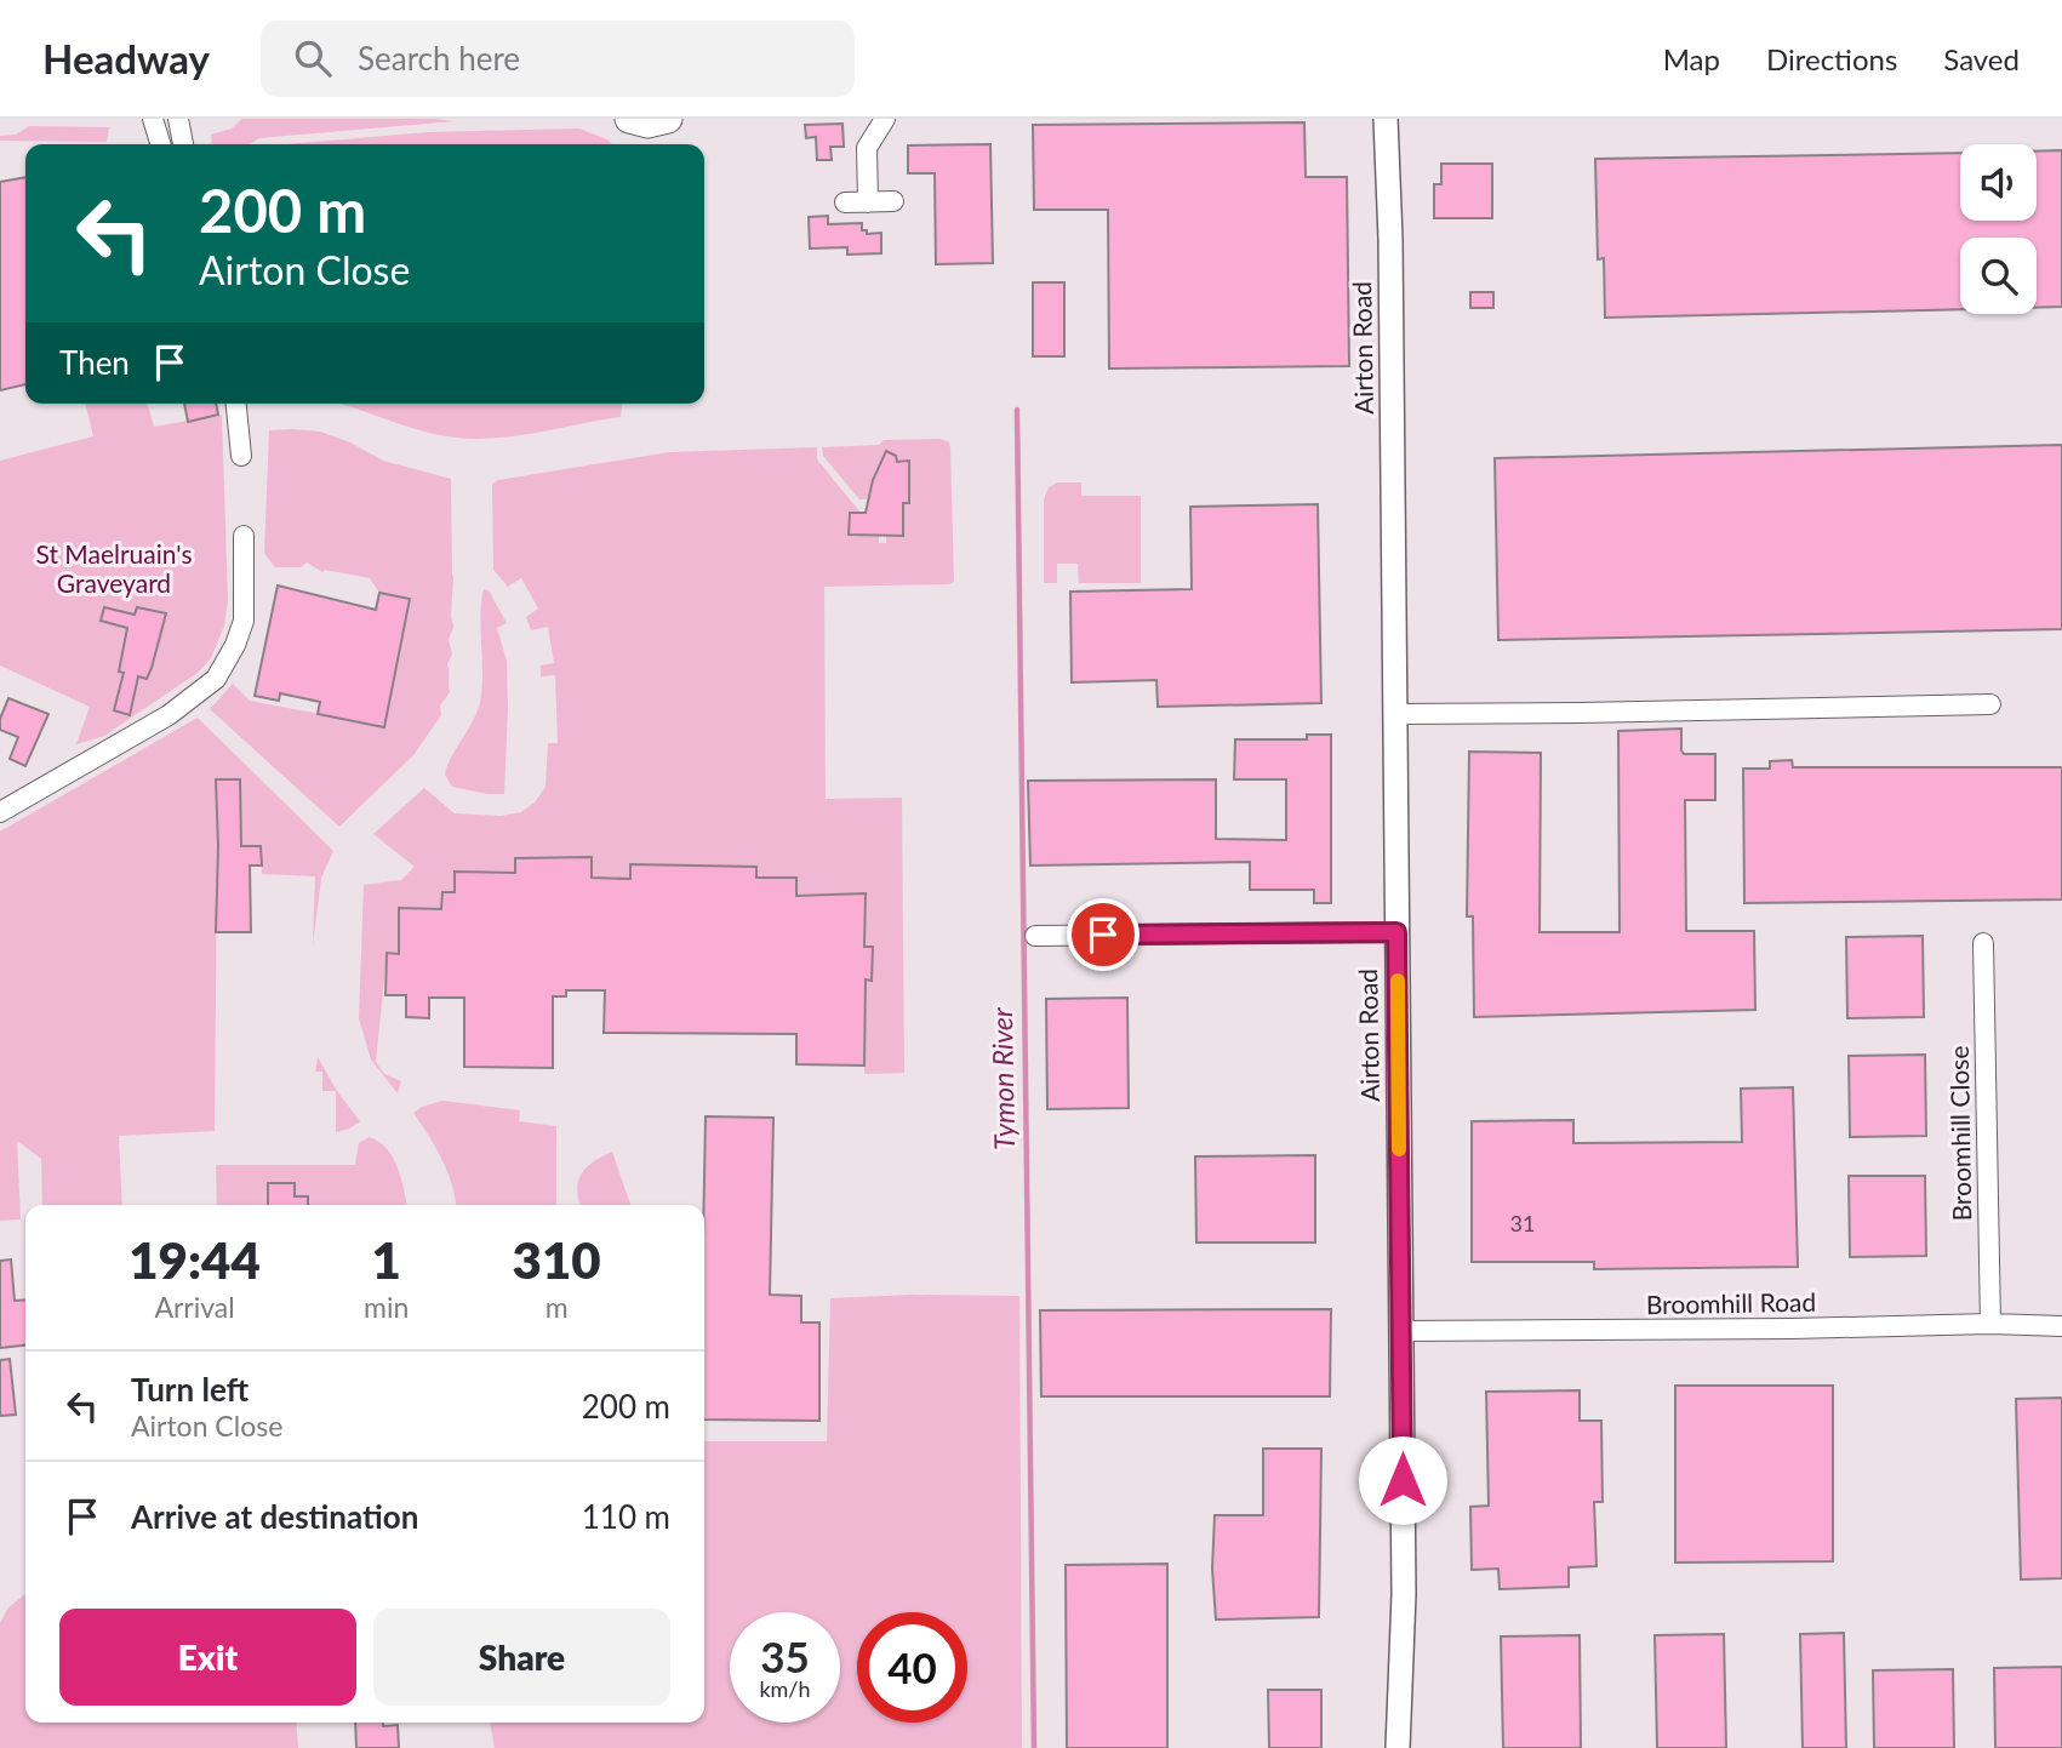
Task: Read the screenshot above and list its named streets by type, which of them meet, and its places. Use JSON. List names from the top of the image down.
{
  "streets": {
    "street": ["Airton Road", "Broomhill Close", "Broomhill Road"]
  },
  "crossings": [
    ["Airton Road", "Broomhill Road"],
    ["Broomhill Close", "Broomhill Road"]
  ],
  "water": ["Tymon River"],
  "parks": ["St Maelruain's Graveyard"],
  "house_numbers": ["31"],
  "page": {
    "header": "Headway",
    "search": "Search here",
    "nav": ["Map", "Directions", "Saved"],
    "turn": ["200 m", "Airton Close"],
    "then": "Then",
    "eta": [
      "19:44",
      "Arrival",
      "1",
      "min",
      "310",
      "m"
    ],
    "list": [
      {
        "name": "Turn left",
        "note": "Airton Close",
        "value": "200 m"
      },
      {
        "name": "Arrive at destination",
        "value": "110 m"
      }
    ],
    "buttons": ["Exit", "Share"],
    "speed": "35 km/h",
    "limit": "40"
  }
}
